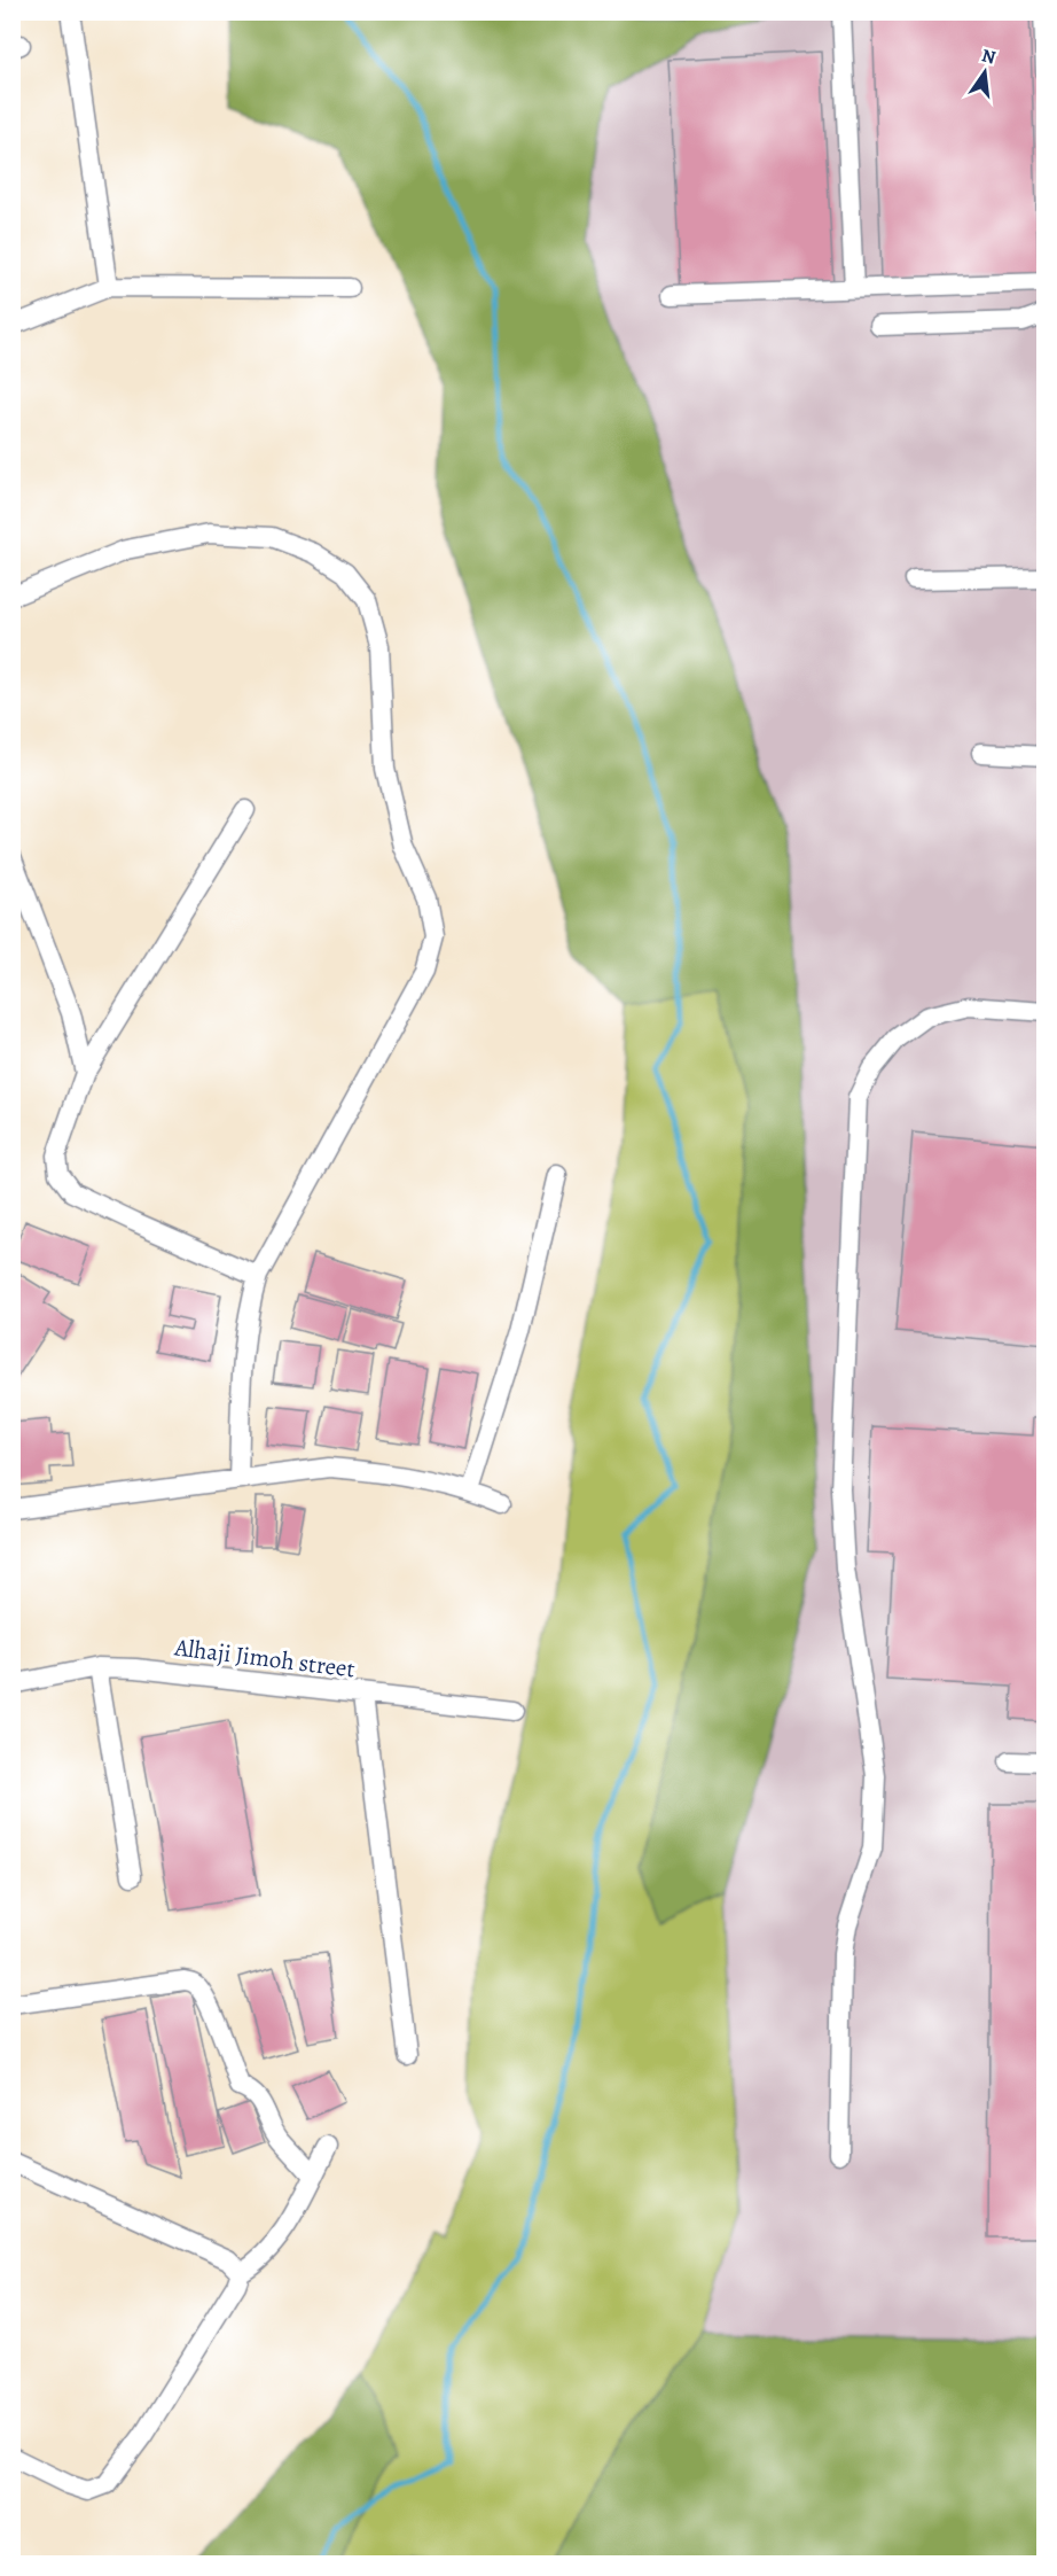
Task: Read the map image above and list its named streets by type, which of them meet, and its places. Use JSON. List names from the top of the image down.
{
  "streets": {
    "street": ["Alhaji Jimoh street"]
  },
  "north": "top"
}
